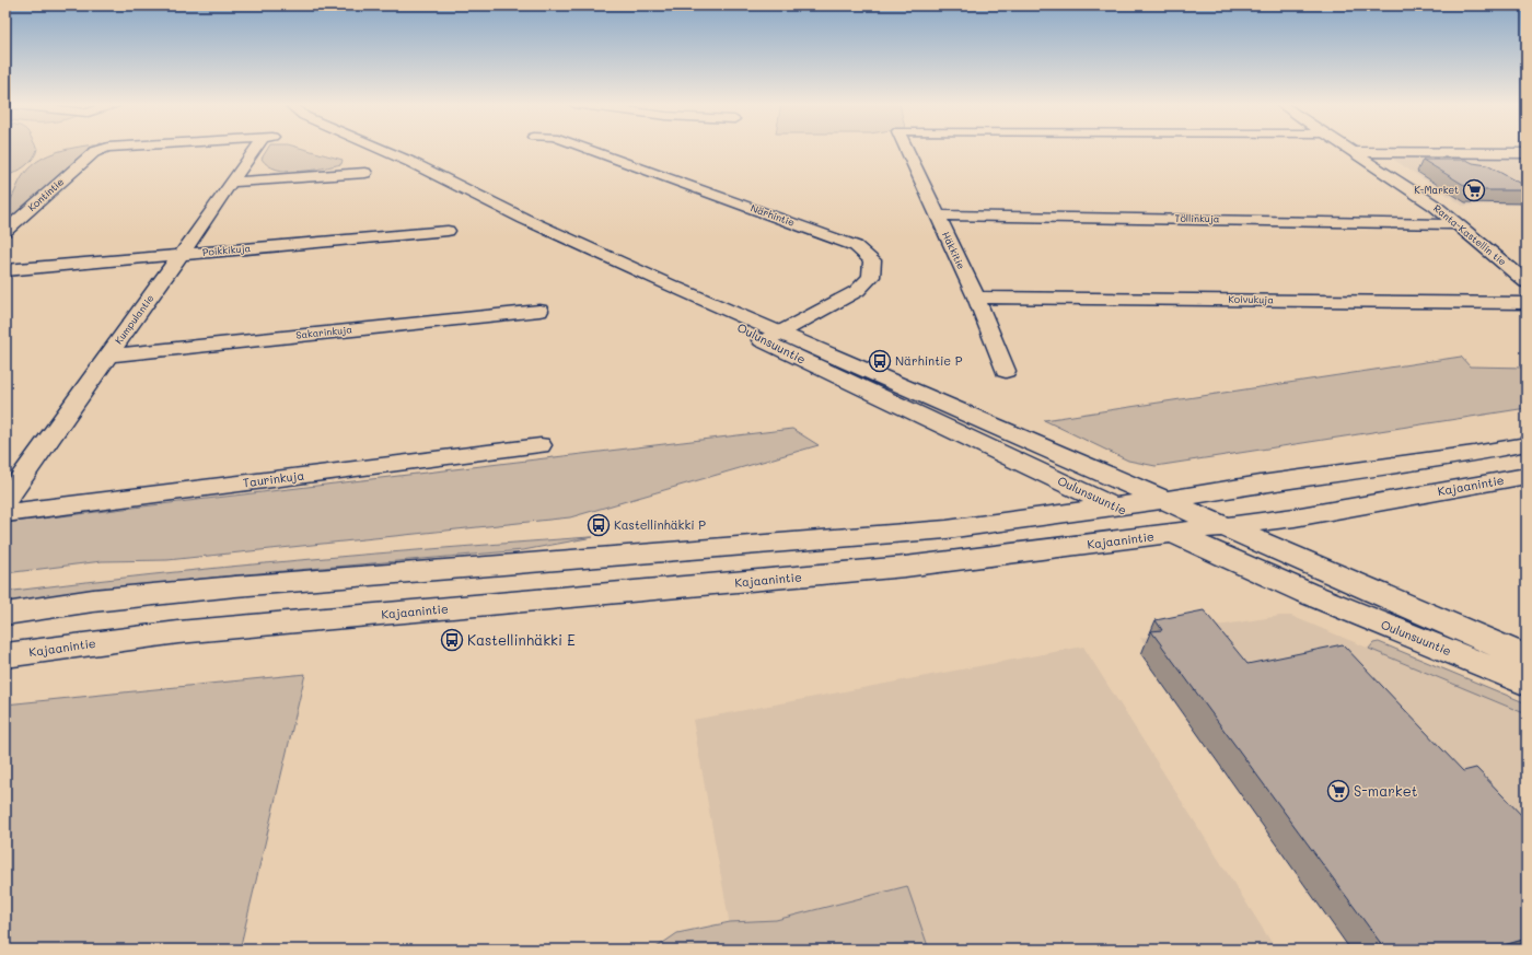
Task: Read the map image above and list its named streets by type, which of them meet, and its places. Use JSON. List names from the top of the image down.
{
  "streets": {
    "street": [
      "Kontintie",
      "Närhintie",
      "Töllinkuja",
      "Ranta-Kastellin tie",
      "Poikkikuja",
      "Häkkitie",
      "Koivukuja",
      "Kumpulantie",
      "Sakarinkuja",
      "Oulunsuuntie",
      "Taurinkuja",
      "Kajaanintie"
    ]
  },
  "crossings": [
    ["Närhintie", "Oulunsuuntie"],
    ["Töllinkuja", "Ranta-Kastellin tie"],
    ["Töllinkuja", "Häkkitie"],
    ["Poikkikuja", "Kumpulantie"],
    ["Häkkitie", "Koivukuja"],
    ["Kumpulantie", "Sakarinkuja"],
    ["Oulunsuuntie", "Kajaanintie"]
  ],
  "places": {
    "supermarket": ["K-Market", "S-market"],
    "bus stop": ["Närhintie P", "Kastellinhäkki P", "Kastellinhäkki E"]
  }
}
